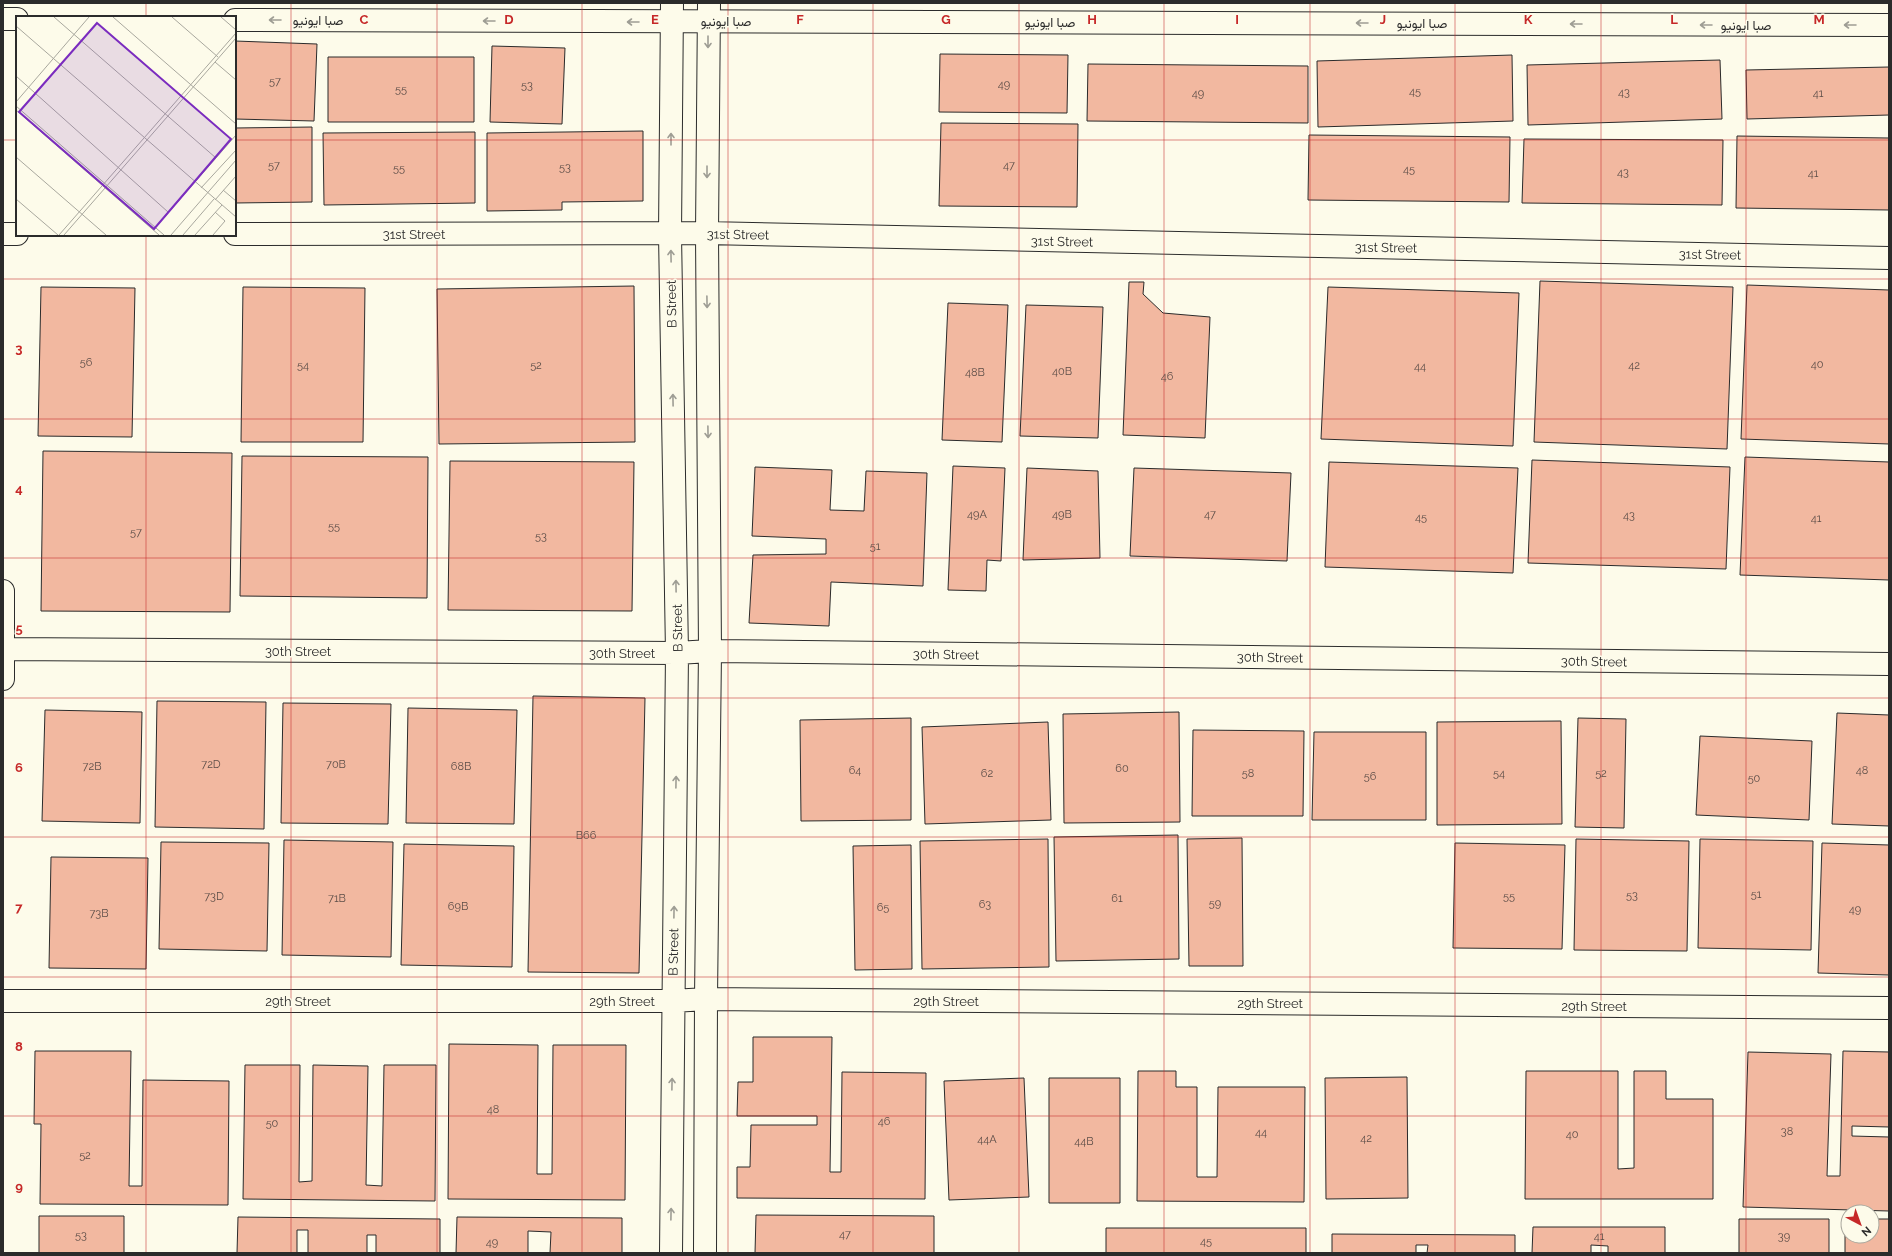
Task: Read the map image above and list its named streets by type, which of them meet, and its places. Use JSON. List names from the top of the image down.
{
  "streets": {
    "street": [
      "صبا ایونیو",
      "31st Street",
      "B Street",
      "30th Street",
      "29th Street"
    ]
  },
  "crossings": [
    ["صبا ایونیو", "B Street"],
    ["31st Street", "B Street"],
    ["B Street", "30th Street"],
    ["B Street", "29th Street"]
  ],
  "one_way": ["صبا ایونیو"],
  "house_numbers": [
    "57",
    "49",
    "53",
    "55",
    "45",
    "43",
    "49",
    "41",
    "57",
    "47",
    "53",
    "55",
    "45",
    "43",
    "41",
    "56",
    "40",
    "54",
    "52",
    "42",
    "44",
    "40B",
    "48B",
    "46",
    "49A",
    "49B",
    "47",
    "43",
    "45",
    "41",
    "55",
    "57",
    "53",
    "51",
    "72D",
    "70B",
    "72B",
    "68B",
    "60",
    "64",
    "48",
    "62",
    "58",
    "54",
    "52",
    "56",
    "50",
    "B66",
    "51",
    "53",
    "73D",
    "55",
    "71B",
    "61",
    "59",
    "63",
    "69B",
    "65",
    "49",
    "73B",
    "48",
    "46",
    "50",
    "38",
    "44",
    "40",
    "42",
    "44A",
    "44B",
    "52",
    "47",
    "53",
    "41",
    "39",
    "45",
    "49"
  ],
  "north": "bottom right",
  "grid": {
    "columns": [
      "C",
      "D",
      "E",
      "F",
      "G",
      "H",
      "I",
      "J",
      "K",
      "L",
      "M"
    ],
    "rows": [
      "3",
      "4",
      "5",
      "6",
      "7",
      "8",
      "9"
    ]
  }
}
